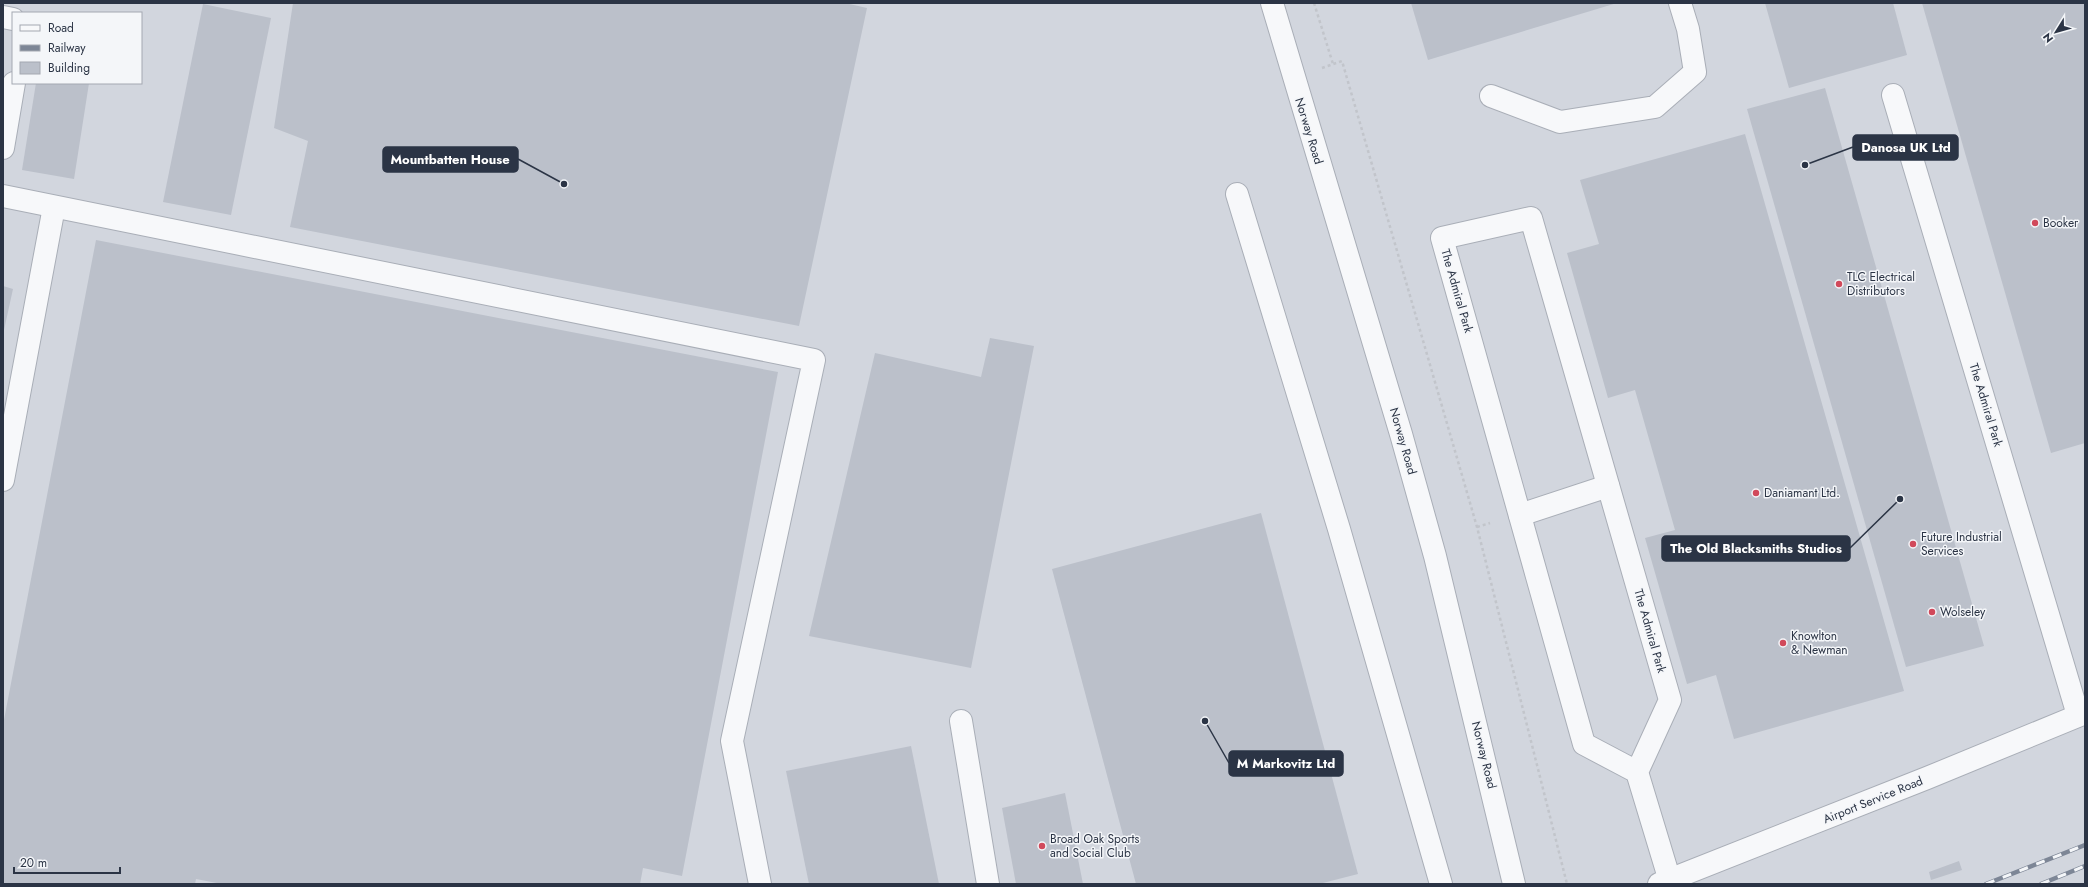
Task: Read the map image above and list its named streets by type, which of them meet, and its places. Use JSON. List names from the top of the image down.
{
  "streets": {
    "street": ["Norway Road", "The Admiral Park", "Airport Service Road"]
  },
  "crossings": [
    ["The Admiral Park", "Airport Service Road"]
  ],
  "places": [
    "Danosa UK Ltd",
    "Mountbatten House",
    "Booker",
    "TLC Electrical Distributors",
    "Daniamant Ltd.",
    "The Old Blacksmiths Studios",
    "Future Industrial Services",
    "Wolseley",
    "Knowlton & Newman",
    "M Markovitz Ltd",
    "Broad Oak Sports and Social Club"
  ],
  "legend": ["Road", "Railway", "Building"],
  "scale_bar": "20 m",
  "north": "bottom left"
}
